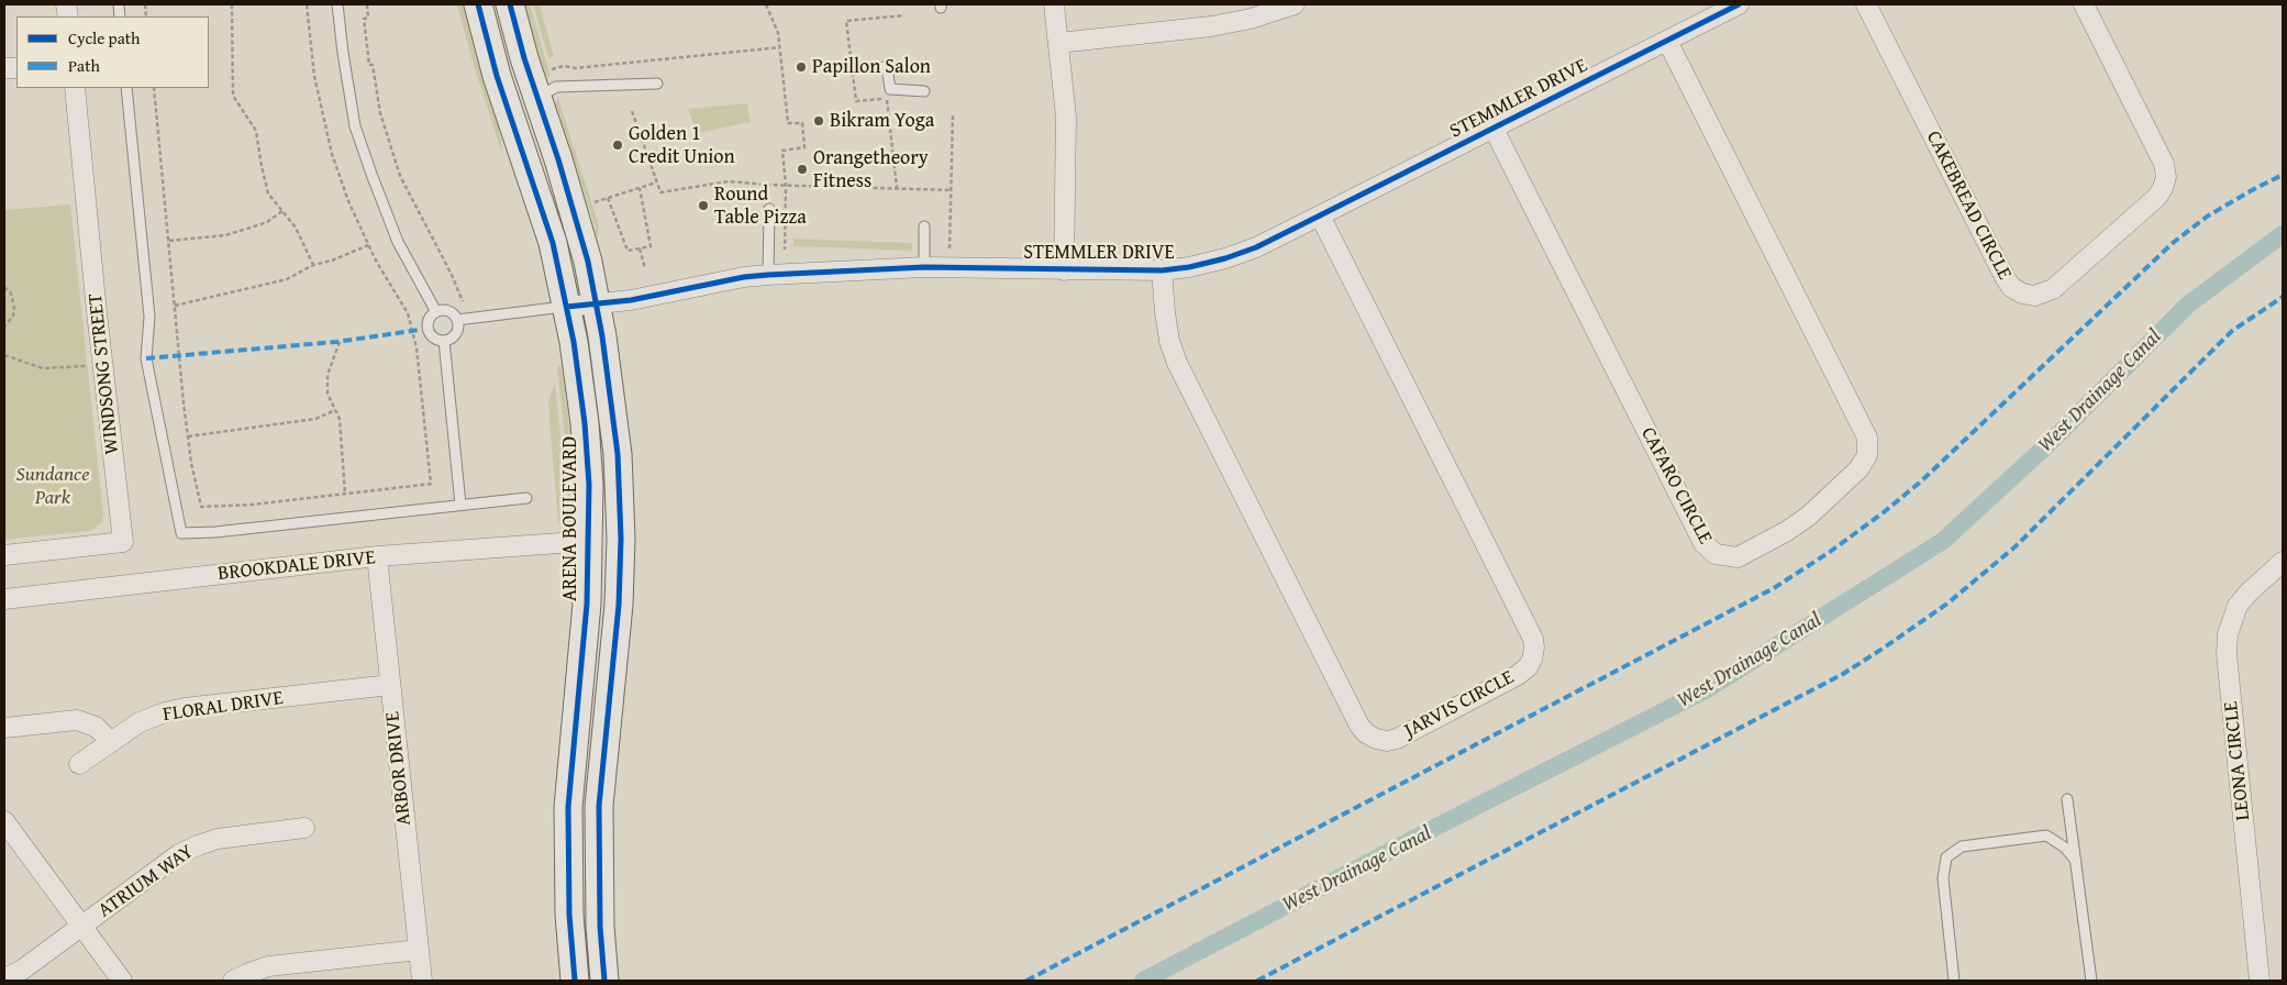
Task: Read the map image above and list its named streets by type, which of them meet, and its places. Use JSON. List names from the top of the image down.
{
  "streets": {
    "main road": ["ARENA BOULEVARD"],
    "street": [
      "STEMMLER DRIVE",
      "CAKEBREAD CIRCLE",
      "WINDSONG STREET",
      "CAFARO CIRCLE",
      "BROOKDALE DRIVE",
      "JARVIS CIRCLE",
      "FLORAL DRIVE",
      "LEONA CIRCLE",
      "ARBOR DRIVE",
      "ATRIUM WAY"
    ]
  },
  "crossings": [
    ["STEMMLER DRIVE", "CAFARO CIRCLE"],
    ["STEMMLER DRIVE", "ARENA BOULEVARD"],
    ["STEMMLER DRIVE", "JARVIS CIRCLE"],
    ["ARENA BOULEVARD", "BROOKDALE DRIVE"],
    ["BROOKDALE DRIVE", "ARBOR DRIVE"],
    ["FLORAL DRIVE", "ARBOR DRIVE"]
  ],
  "water": ["West Drainage Canal"],
  "parks": ["Sundance Park"],
  "places": [
    "Papillon Salon",
    "Bikram Yoga",
    "Golden 1 Credit Union",
    "Orangetheory Fitness",
    "Round Table Pizza"
  ],
  "legend": ["Cycle path", "Path"]
}
